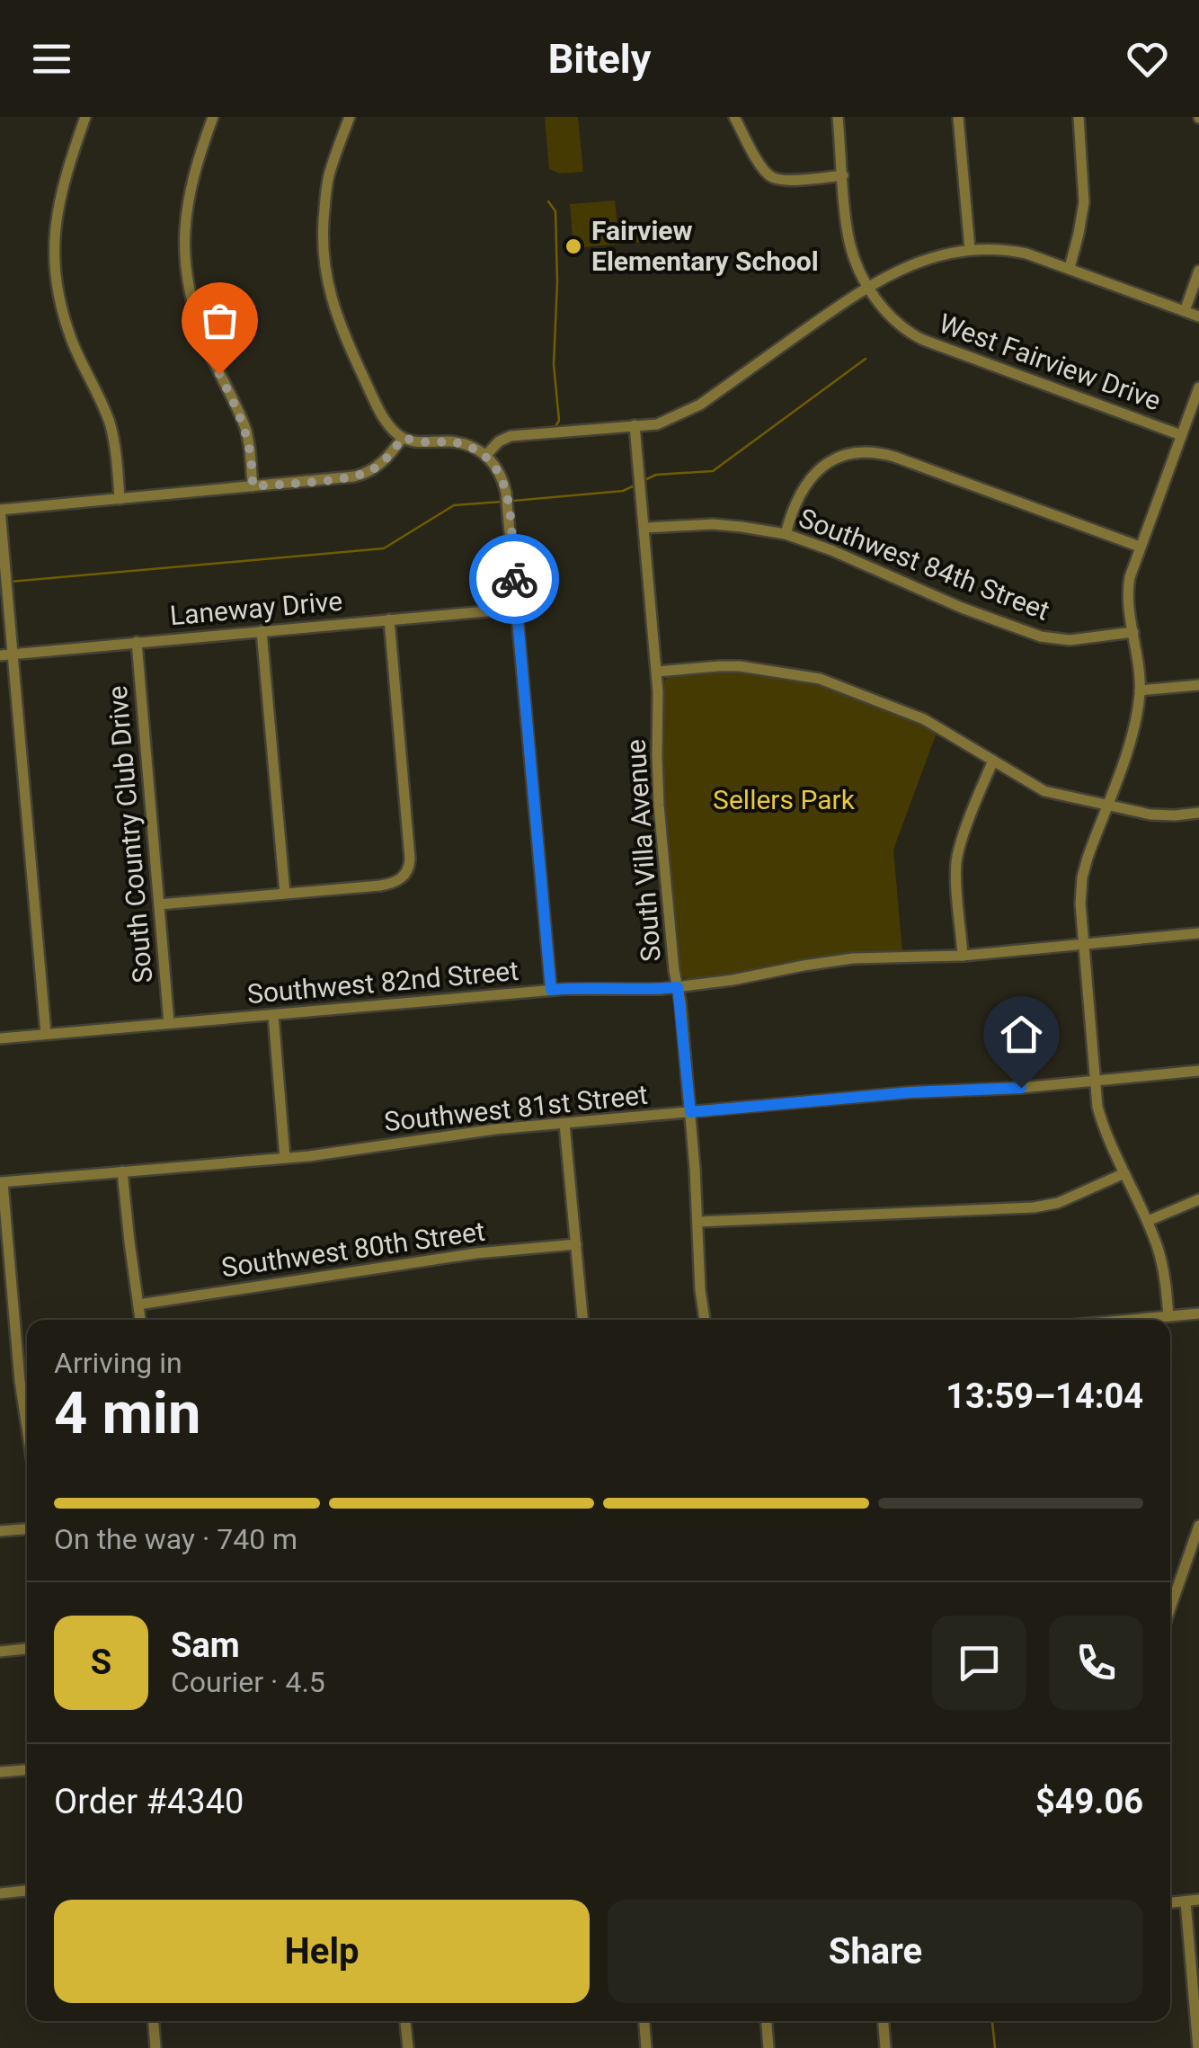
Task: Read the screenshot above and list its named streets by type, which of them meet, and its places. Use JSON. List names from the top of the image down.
{
  "streets": {
    "street": [
      "West Fairview Drive",
      "Southwest 84th Street",
      "Laneway Drive",
      "South Country Club Drive",
      "South Villa Avenue",
      "Southwest 82nd Street",
      "Southwest 81st Street",
      "Southwest 80th Street"
    ]
  },
  "crossings": [
    ["Southwest 84th Street", "South Villa Avenue"],
    ["Laneway Drive", "South Country Club Drive"],
    ["South Country Club Drive", "Southwest 82nd Street"],
    ["South Villa Avenue", "Southwest 82nd Street"],
    ["South Villa Avenue", "Southwest 81st Street"]
  ],
  "parks": ["Sellers Park"],
  "places": ["Fairview Elementary School"],
  "page": {
    "header": "Bitely",
    "heading": ["4 min", "Arriving in", "13:59–14:04"],
    "panel": [
      "Sam",
      "Courier · 4.5",
      "Order #4340",
      "$49.06"
    ],
    "bar": "On the way · 740 m",
    "round": "S",
    "buttons": ["Help", "Share"]
  }
}
